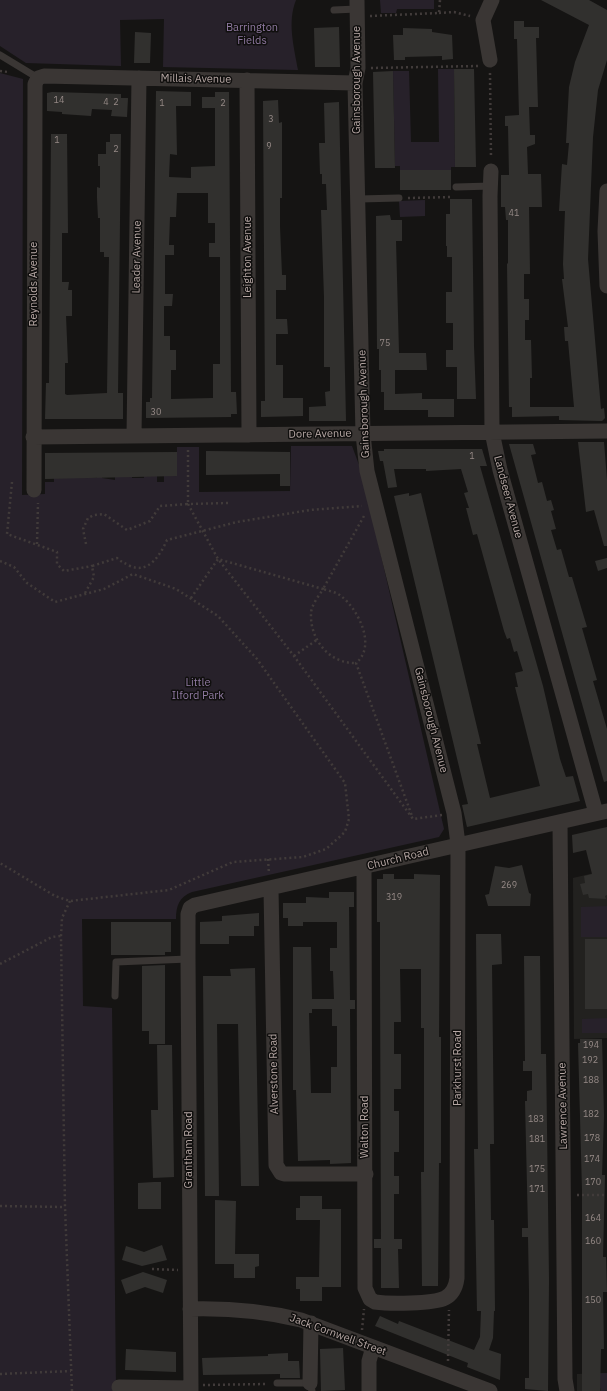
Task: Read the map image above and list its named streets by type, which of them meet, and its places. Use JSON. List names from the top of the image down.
{
  "streets": {
    "street": [
      "Millais Avenue",
      "Gainsborough Avenue",
      "Leader Avenue",
      "Leighton Avenue",
      "Reynolds Avenue",
      "Dore Avenue",
      "Landseer Avenue",
      "Church Road",
      "Parkhurst Road",
      "Alverstone Road",
      "Lawrence Avenue",
      "Walton Road",
      "Grantham Road",
      "Jack Cornwell Street"
    ]
  },
  "crossings": [
    ["Millais Avenue", "Gainsborough Avenue"],
    ["Millais Avenue", "Leader Avenue"],
    ["Millais Avenue", "Leighton Avenue"],
    ["Millais Avenue", "Reynolds Avenue"],
    ["Gainsborough Avenue", "Dore Avenue"],
    ["Gainsborough Avenue", "Church Road"],
    ["Gainsborough Avenue", "Parkhurst Road"],
    ["Leader Avenue", "Dore Avenue"],
    ["Leighton Avenue", "Dore Avenue"],
    ["Reynolds Avenue", "Dore Avenue"],
    ["Dore Avenue", "Landseer Avenue"],
    ["Landseer Avenue", "Church Road"],
    ["Church Road", "Parkhurst Road"],
    ["Church Road", "Alverstone Road"],
    ["Church Road", "Lawrence Avenue"],
    ["Church Road", "Walton Road"],
    ["Church Road", "Grantham Road"],
    ["Alverstone Road", "Walton Road"],
    ["Grantham Road", "Jack Cornwell Street"]
  ],
  "parks": ["Barrington Fields", "Little Ilford Park"],
  "house_numbers": [
    "14",
    "4",
    "2",
    "1",
    "2",
    "3",
    "1",
    "9",
    "2",
    "41",
    "75",
    "30",
    "1",
    "269",
    "319",
    "194",
    "192",
    "188",
    "182",
    "183",
    "178",
    "181",
    "174",
    "175",
    "170",
    "171",
    "164",
    "160",
    "150"
  ]
}
